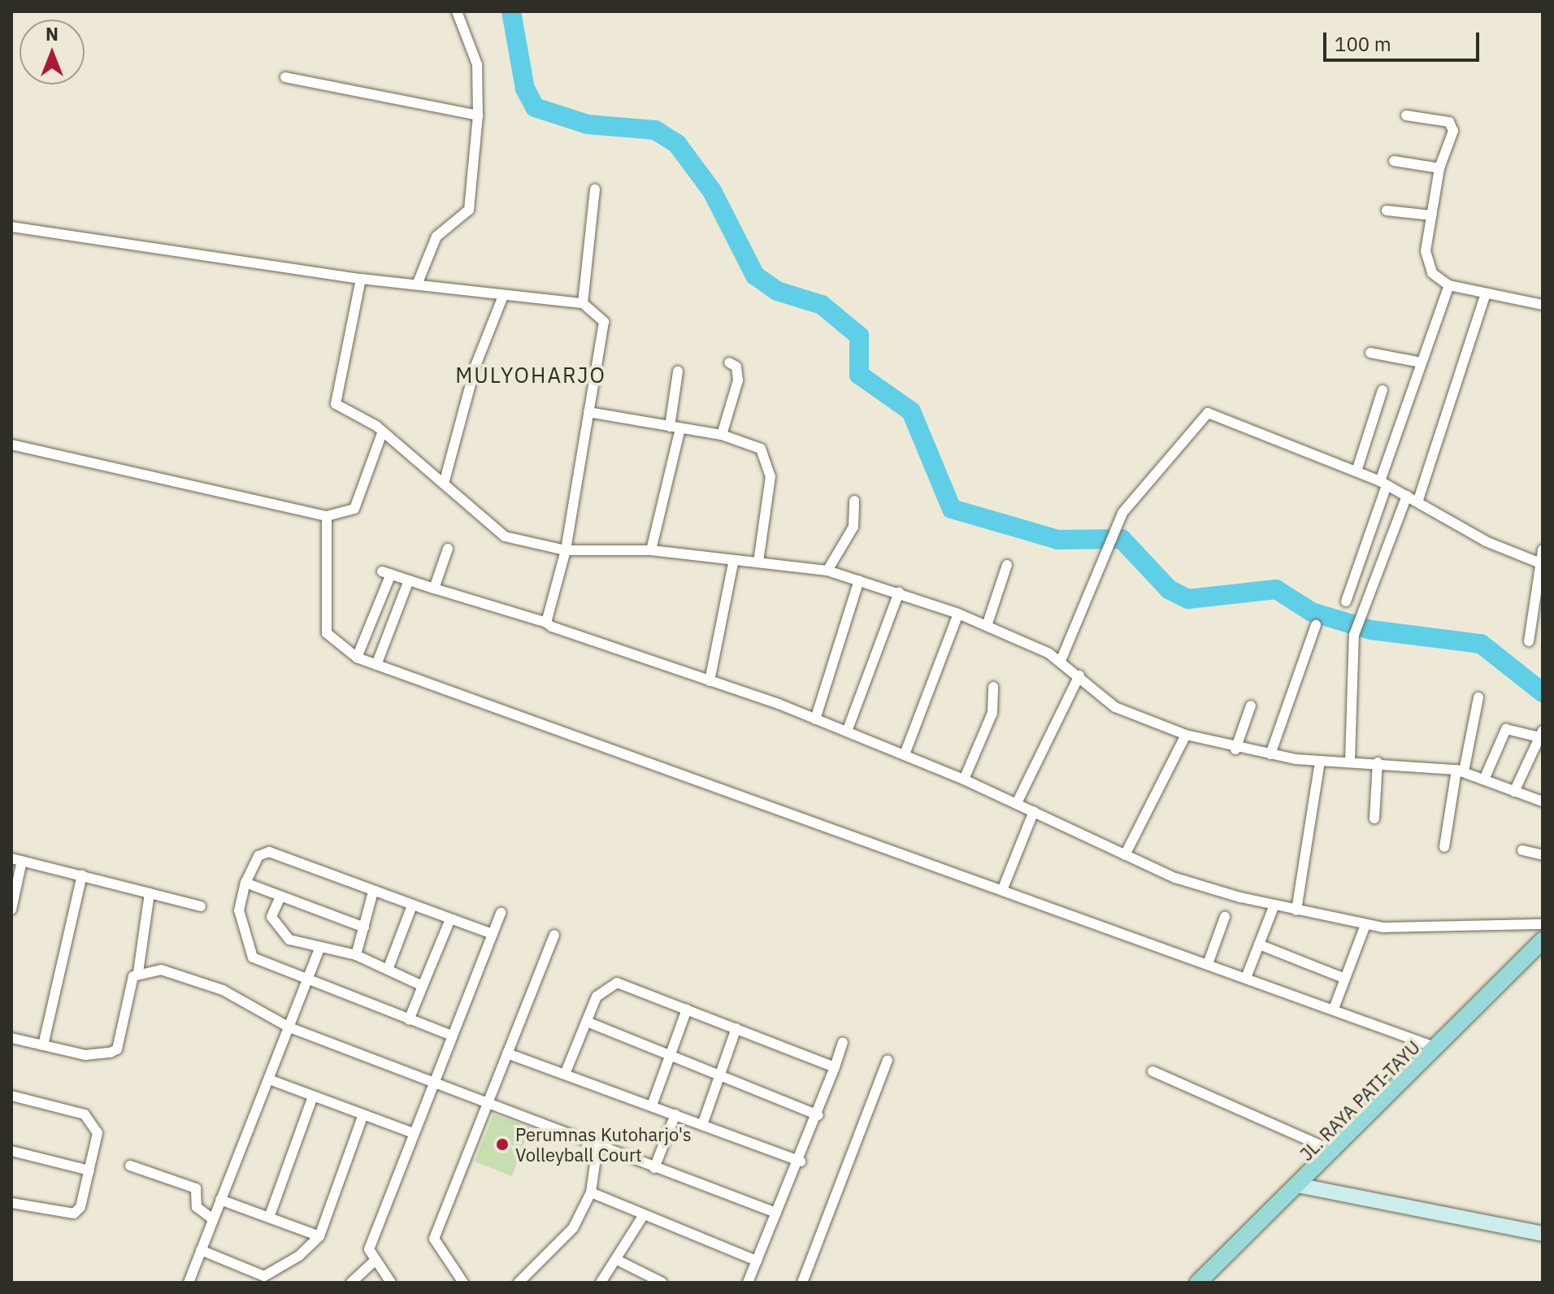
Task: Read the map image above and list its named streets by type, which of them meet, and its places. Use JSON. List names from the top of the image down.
{
  "streets": {
    "main road": ["JL. RAYA PATI-TAYU"]
  },
  "districts": ["MULYOHARJO"],
  "places": ["Perumnas Kutoharjo's Volleyball Court"],
  "scale_bar": "100 m",
  "north": "top"
}
